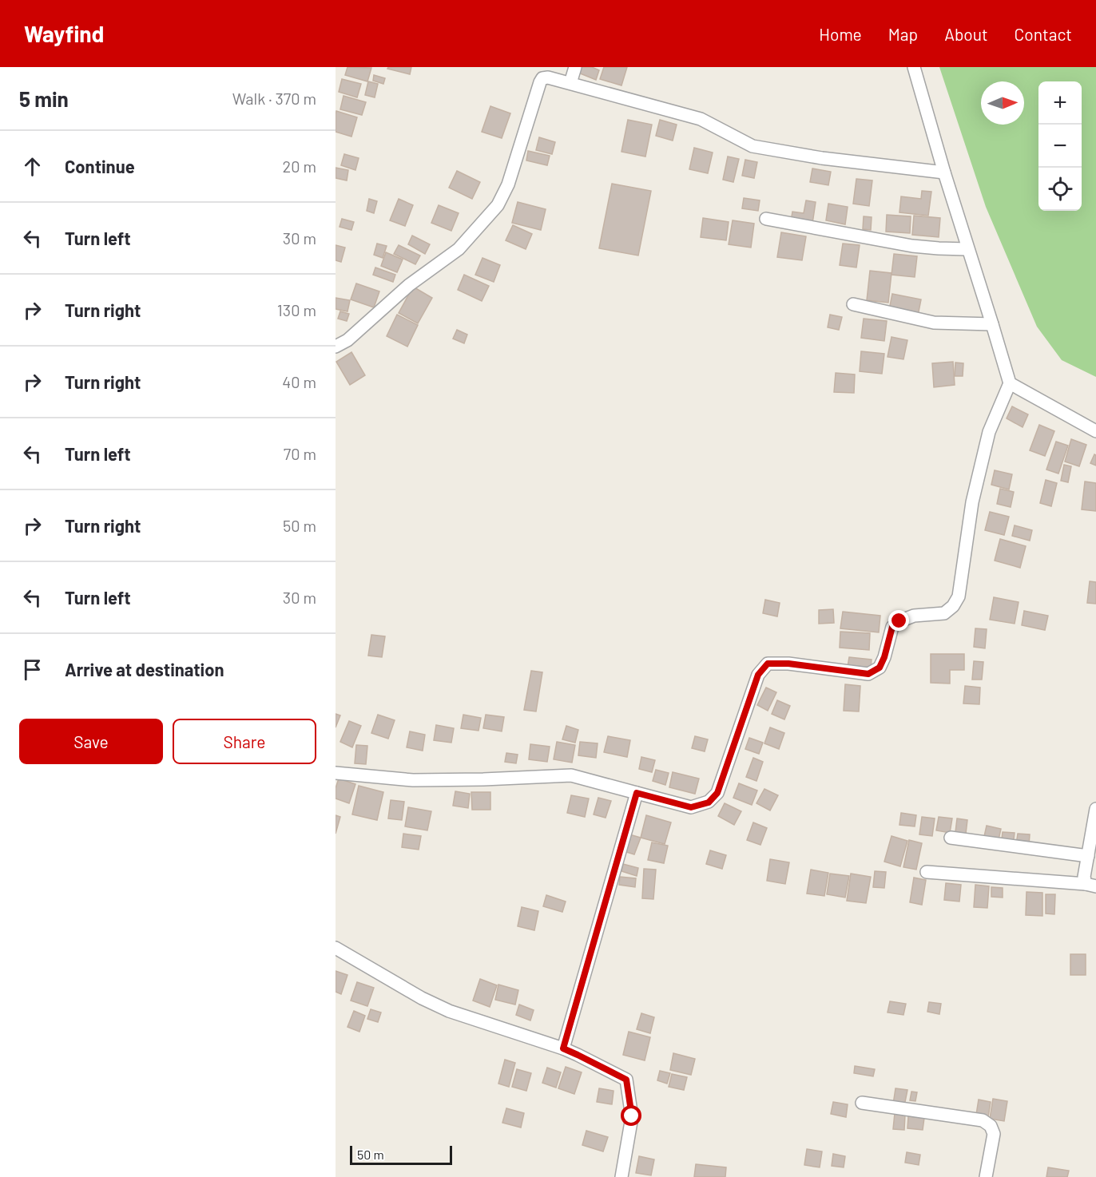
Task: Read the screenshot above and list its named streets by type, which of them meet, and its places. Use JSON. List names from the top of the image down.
{
  "scale_bar": "50 m",
  "north": "right",
  "page": {
    "header": "Wayfind",
    "nav": [
      "Home",
      "Map",
      "About",
      "Contact"
    ],
    "heading": ["5 min", "Walk · 370 m"],
    "map_buttons": ["+", "−"],
    "list": [
      ["Continue", "20 m"],
      ["Turn left", "30 m"],
      ["Turn right", "130 m"],
      ["Turn right", "40 m"],
      ["Turn left", "70 m"],
      ["Turn right", "50 m"],
      ["Turn left", "30 m"],
      "Arrive at destination"
    ],
    "buttons": ["Save", "Share"],
    "scale": "50 m"
  }
}
